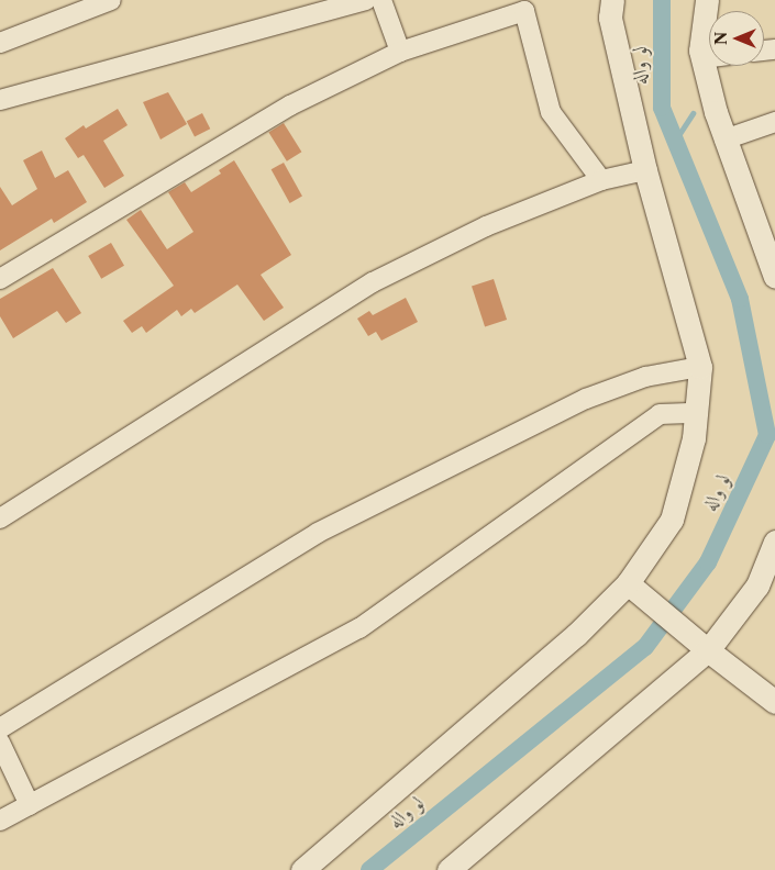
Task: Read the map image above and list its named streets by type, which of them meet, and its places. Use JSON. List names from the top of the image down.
{
  "water": ["لو واله"],
  "north": "left"
}
